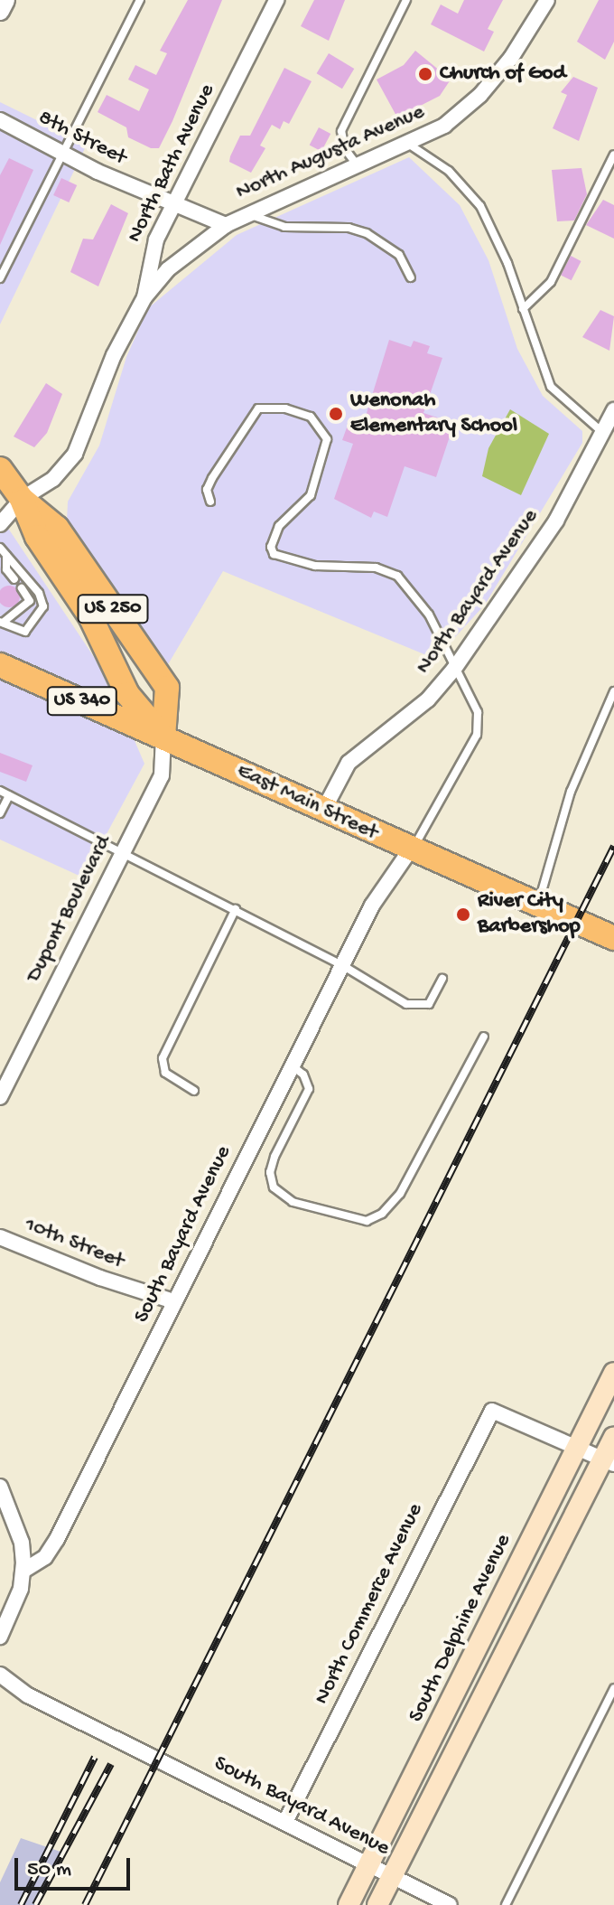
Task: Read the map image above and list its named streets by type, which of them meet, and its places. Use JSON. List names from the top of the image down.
{
  "streets": {
    "main road": [
      "US 250",
      "US 340",
      "East Main Street",
      "South Delphine Avenue"
    ],
    "street": [
      "8th Street",
      "North Augusta Avenue",
      "North Bath Avenue",
      "North Bayard Avenue",
      "Dupont Boulevard",
      "South Bayard Avenue",
      "10th Street",
      "North Commerce Avenue"
    ]
  },
  "crossings": [
    ["8th Street", "North Augusta Avenue"],
    ["8th Street", "North Bath Avenue"],
    ["North Augusta Avenue", "North Bath Avenue"],
    ["North Bath Avenue", "US 250"],
    ["North Bayard Avenue", "East Main Street"],
    ["US 250", "East Main Street"],
    ["US 250", "Dupont Boulevard"],
    ["East Main Street", "Dupont Boulevard"],
    ["East Main Street", "South Bayard Avenue"],
    ["South Bayard Avenue", "10th Street"],
    ["South Bayard Avenue", "North Commerce Avenue"],
    ["South Bayard Avenue", "South Delphine Avenue"],
    ["North Commerce Avenue", "South Delphine Avenue"]
  ],
  "places": ["Church of God", "Wenonah Elementary School", "River City Barbershop"],
  "scale_bar": "50 m"
}
